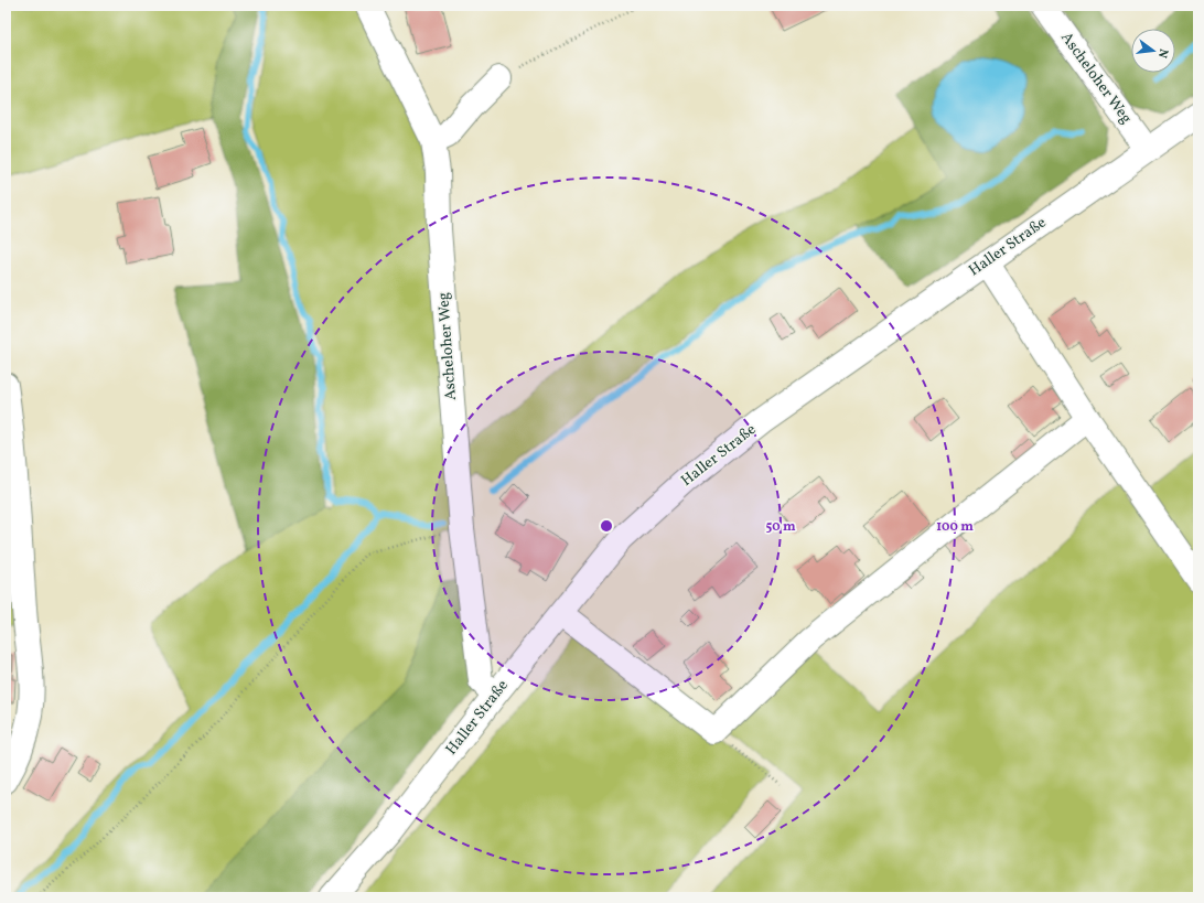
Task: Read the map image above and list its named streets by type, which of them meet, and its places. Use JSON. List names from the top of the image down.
{
  "streets": {
    "street": ["Ascheloher Weg", "Haller Straße"]
  },
  "crossings": [
    ["Ascheloher Weg", "Haller Straße"]
  ],
  "north": "right",
  "rings": ["50 m", "100 m"]
}
